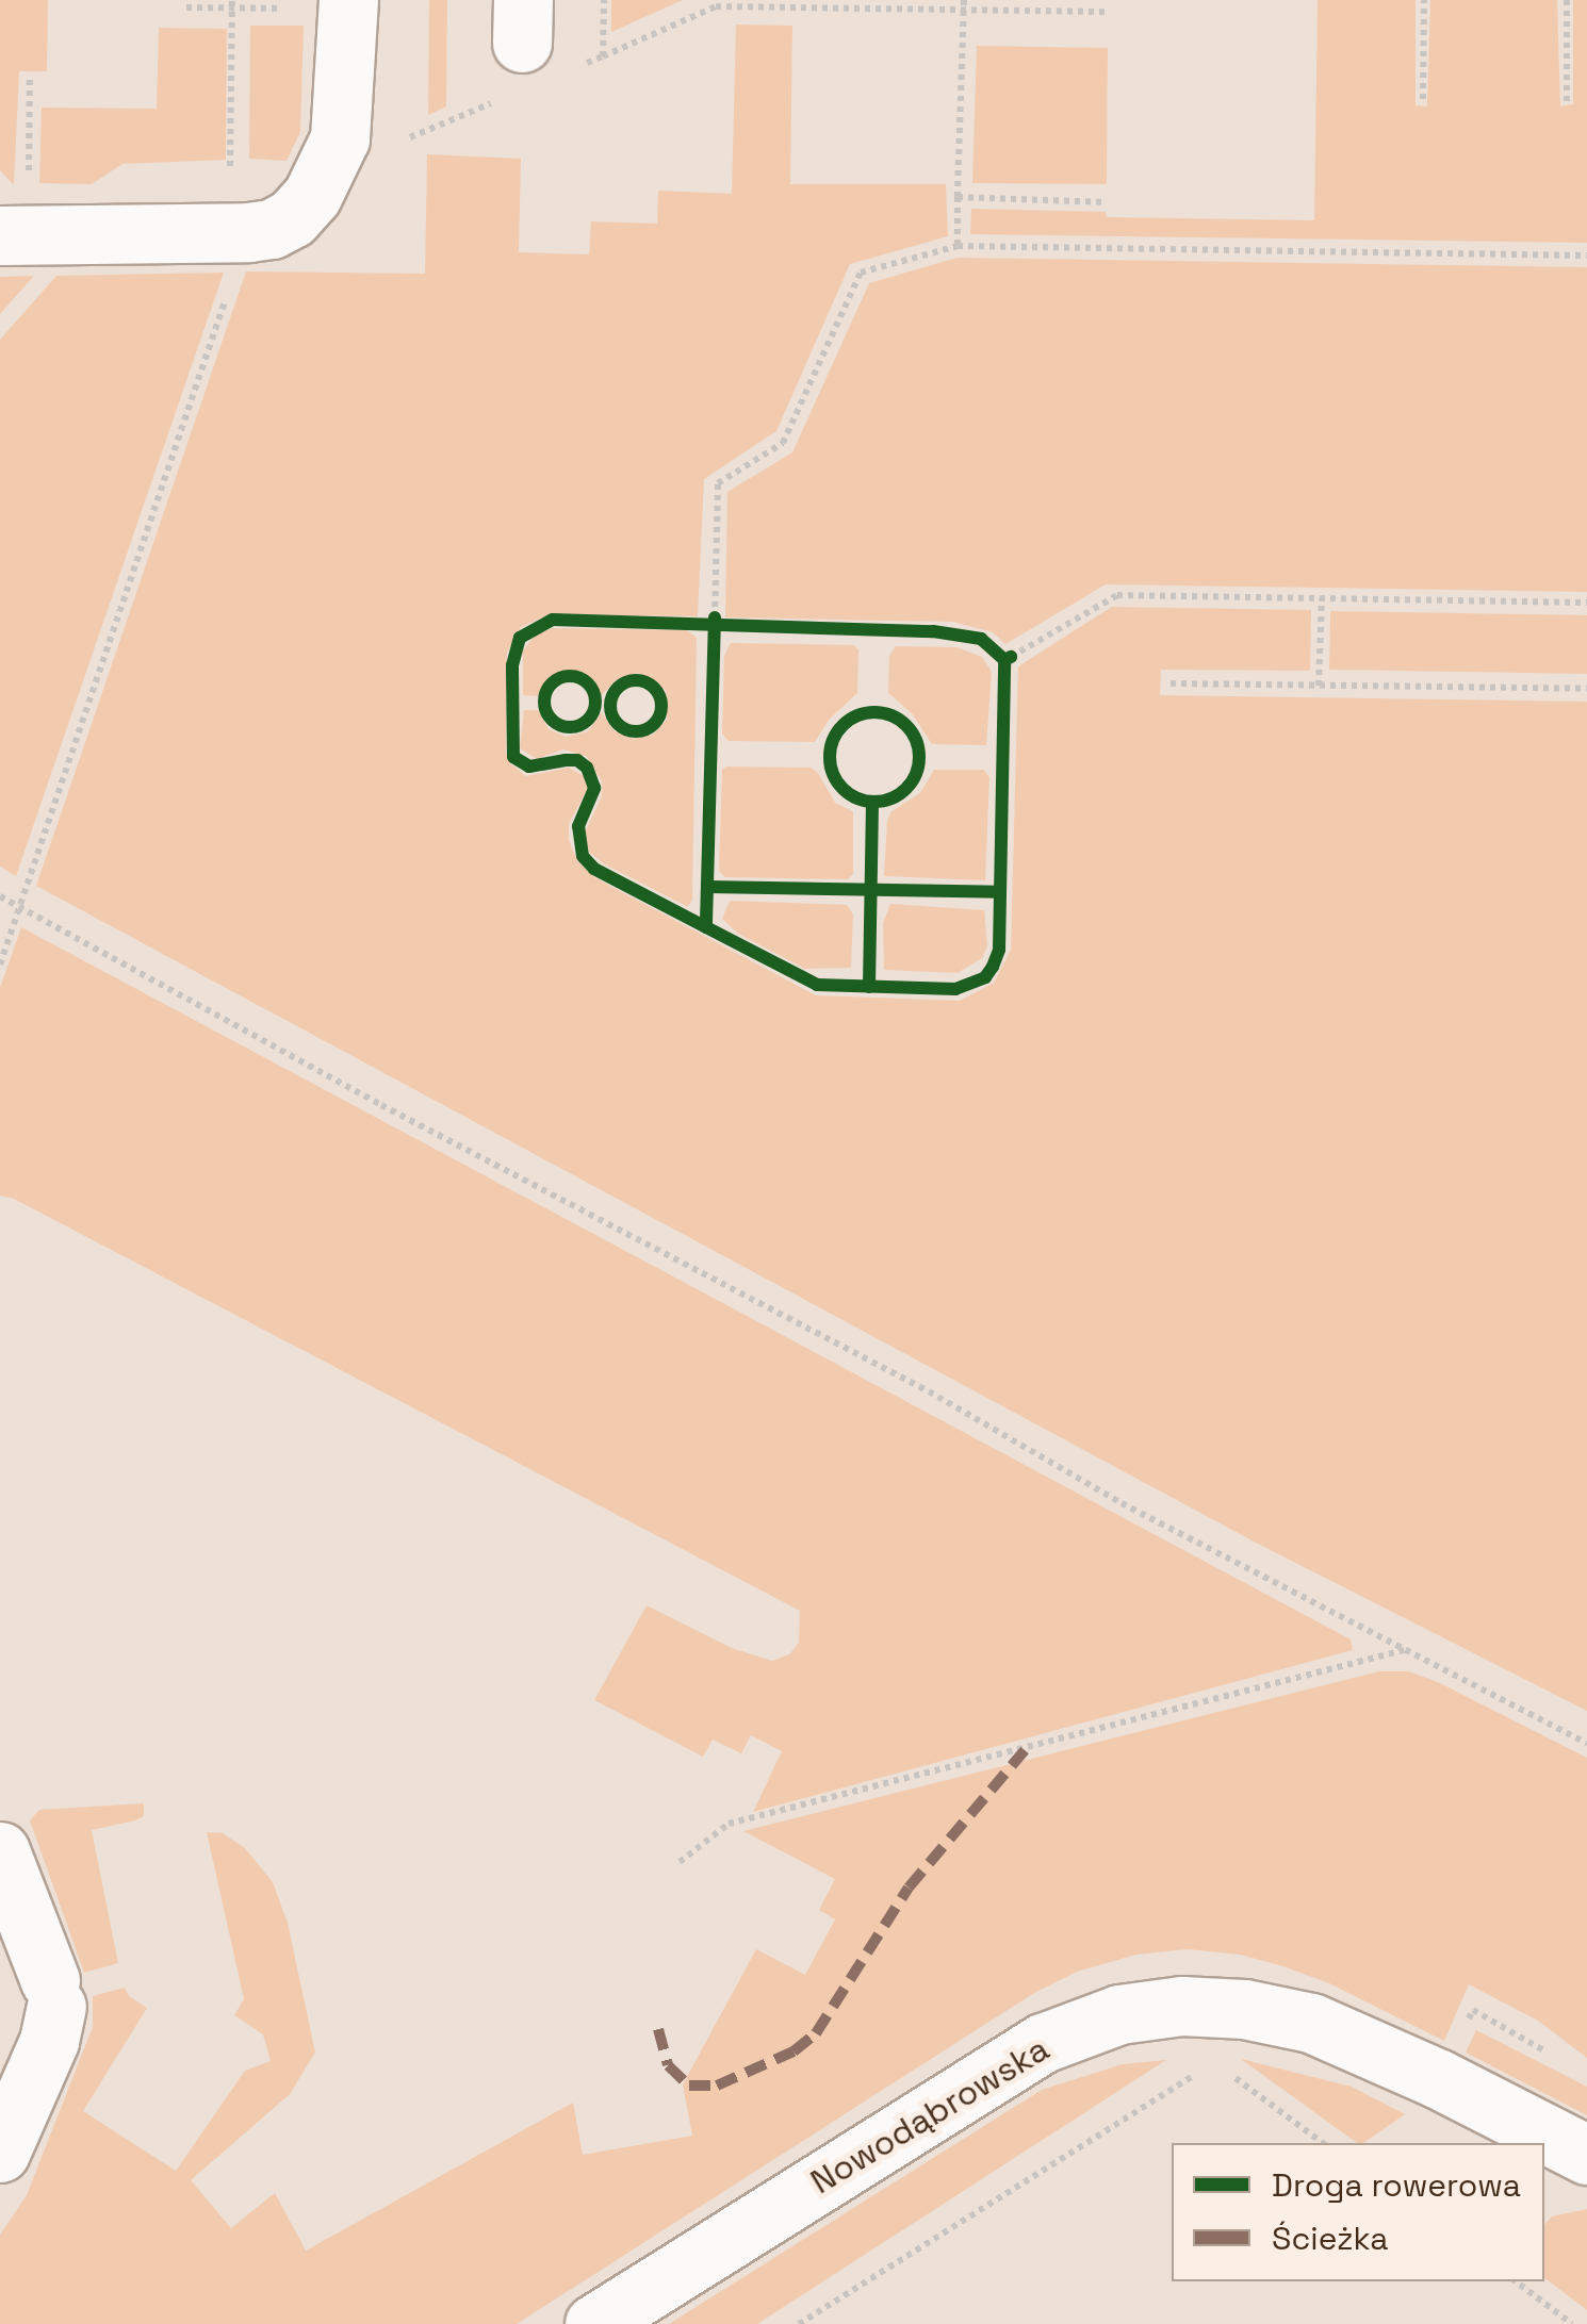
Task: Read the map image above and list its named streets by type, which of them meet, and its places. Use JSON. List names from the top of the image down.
{
  "streets": {
    "street": ["Nowodąbrowska"]
  },
  "legend": ["Droga rowerowa", "Ścieżka"]
}
